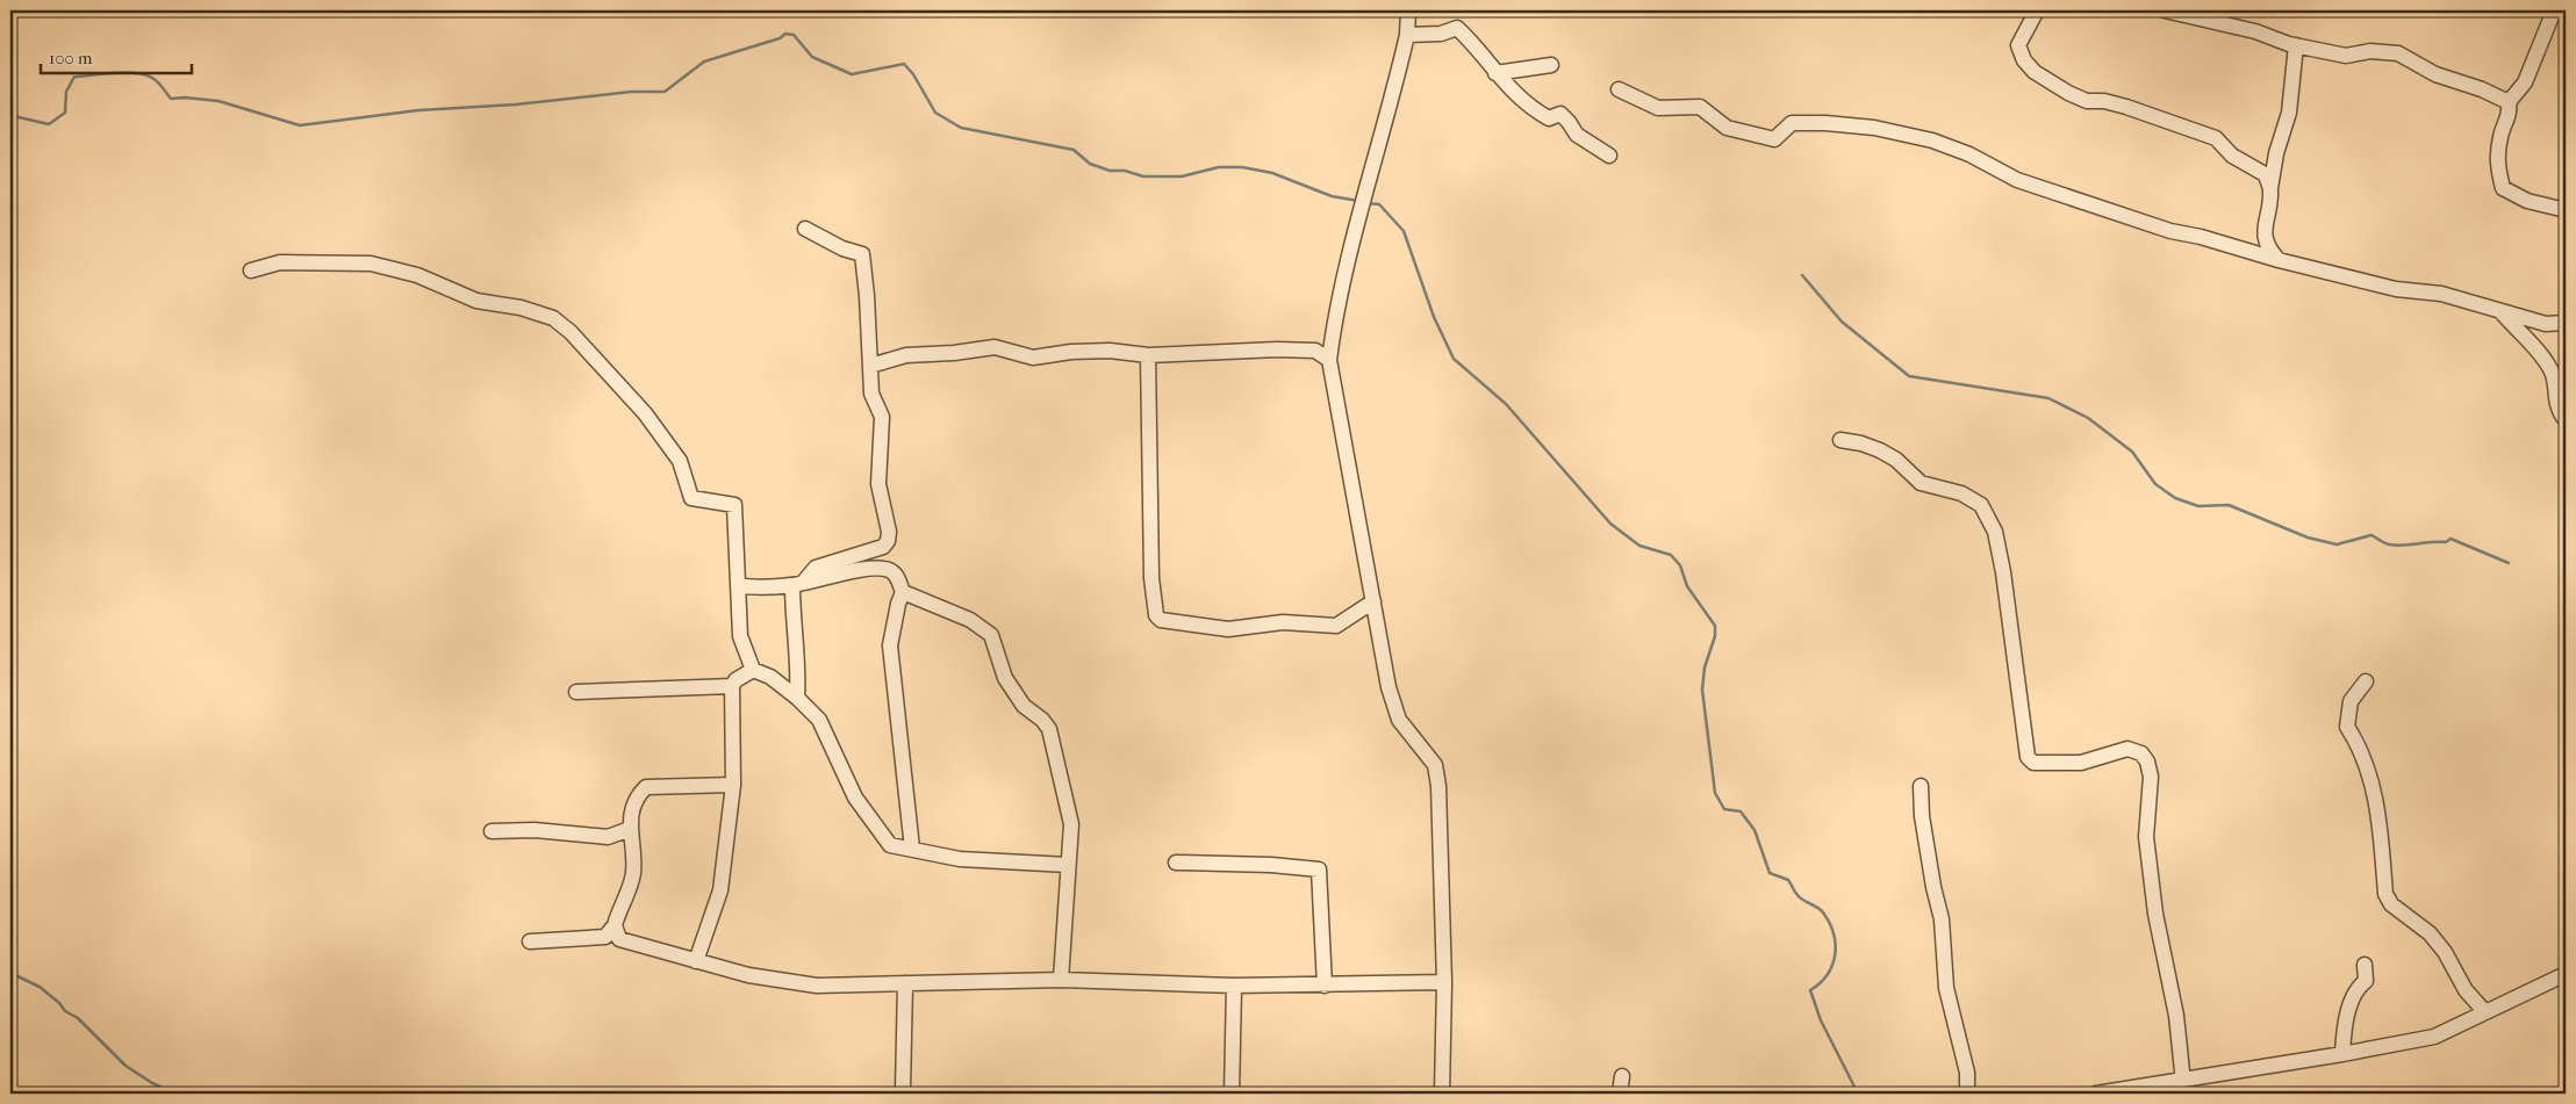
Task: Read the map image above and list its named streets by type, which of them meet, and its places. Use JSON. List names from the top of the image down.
{
  "scale_bar": "100 m"
}
